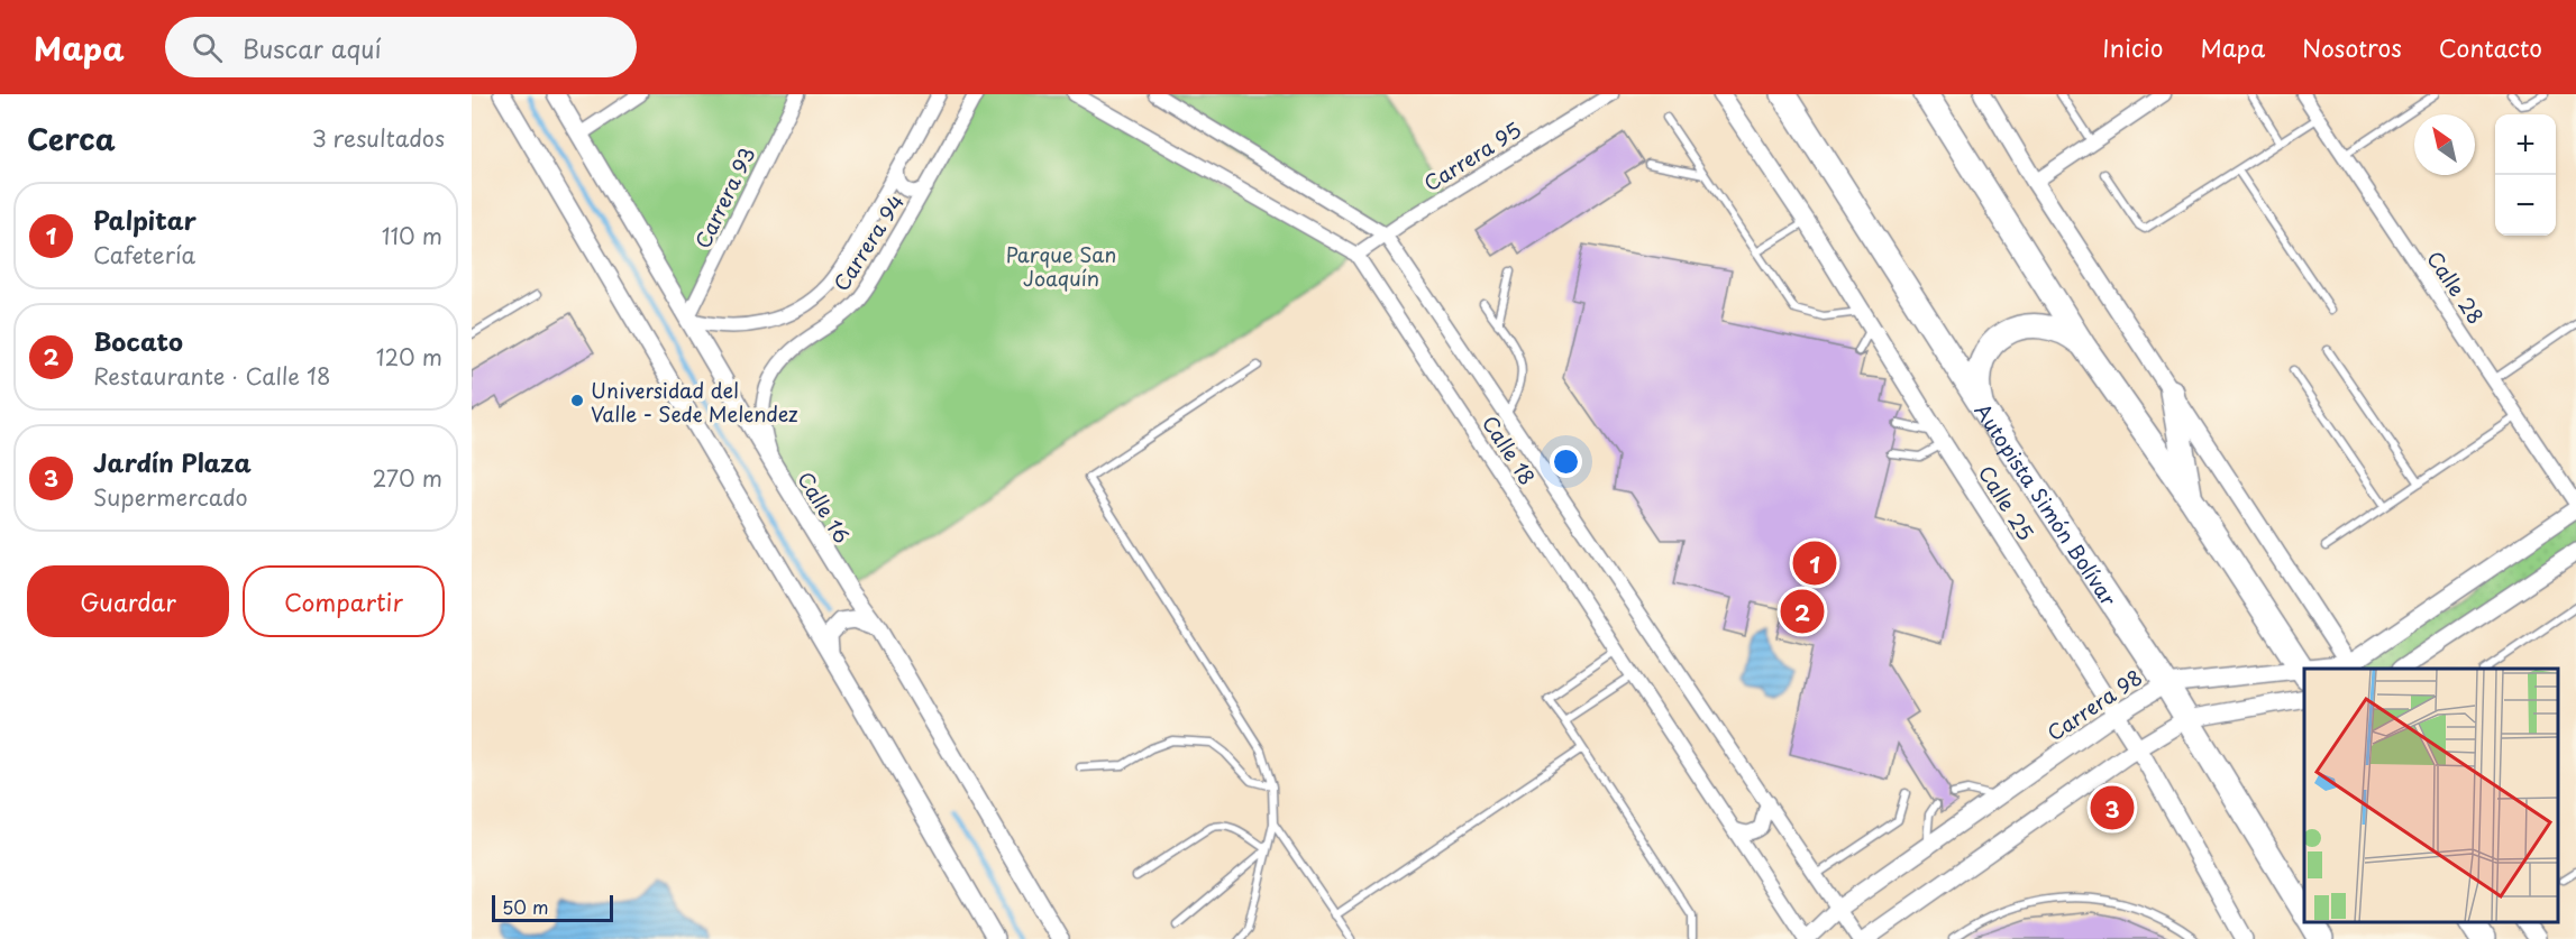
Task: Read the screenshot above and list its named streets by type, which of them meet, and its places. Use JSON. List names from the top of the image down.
{
  "streets": {
    "highway": ["Autopista Simón Bolívar"],
    "street": [
      "Carrera 95",
      "Carrera 93",
      "Carrera 94",
      "Calle 28",
      "Calle 18",
      "Calle 25",
      "Calle 16",
      "Carrera 98"
    ]
  },
  "crossings": [
    ["Carrera 95", "Calle 18"],
    ["Carrera 93", "Carrera 94"],
    ["Carrera 93", "Calle 16"],
    ["Carrera 94", "Calle 16"],
    ["Calle 18", "Carrera 98"],
    ["Calle 25", "Carrera 98"],
    ["Autopista Simón Bolívar", "Carrera 98"]
  ],
  "parks": ["Parque San Joaquín"],
  "places": ["Universidad del Valle - Sede Melendez"],
  "scale_bar": "50 m",
  "north": "top left",
  "page": {
    "header": "Mapa",
    "search": "Buscar aquí",
    "nav": [
      "Inicio",
      "Mapa",
      "Nosotros",
      "Contacto"
    ],
    "heading": ["Cerca", "3 resultados"],
    "map_buttons": ["+", "−"],
    "list": [
      {
        "mark": "1",
        "name": "Palpitar",
        "note": "Cafetería",
        "value": "110 m"
      },
      {
        "mark": "2",
        "name": "Bocato",
        "note": "Restaurante · Calle 18",
        "value": "120 m"
      },
      {
        "mark": "3",
        "name": "Jardín Plaza",
        "note": "Supermercado",
        "value": "270 m"
      }
    ],
    "pins": ["1", "2", "3"],
    "buttons": ["Guardar", "Compartir"],
    "scale": "50 m"
  }
}
